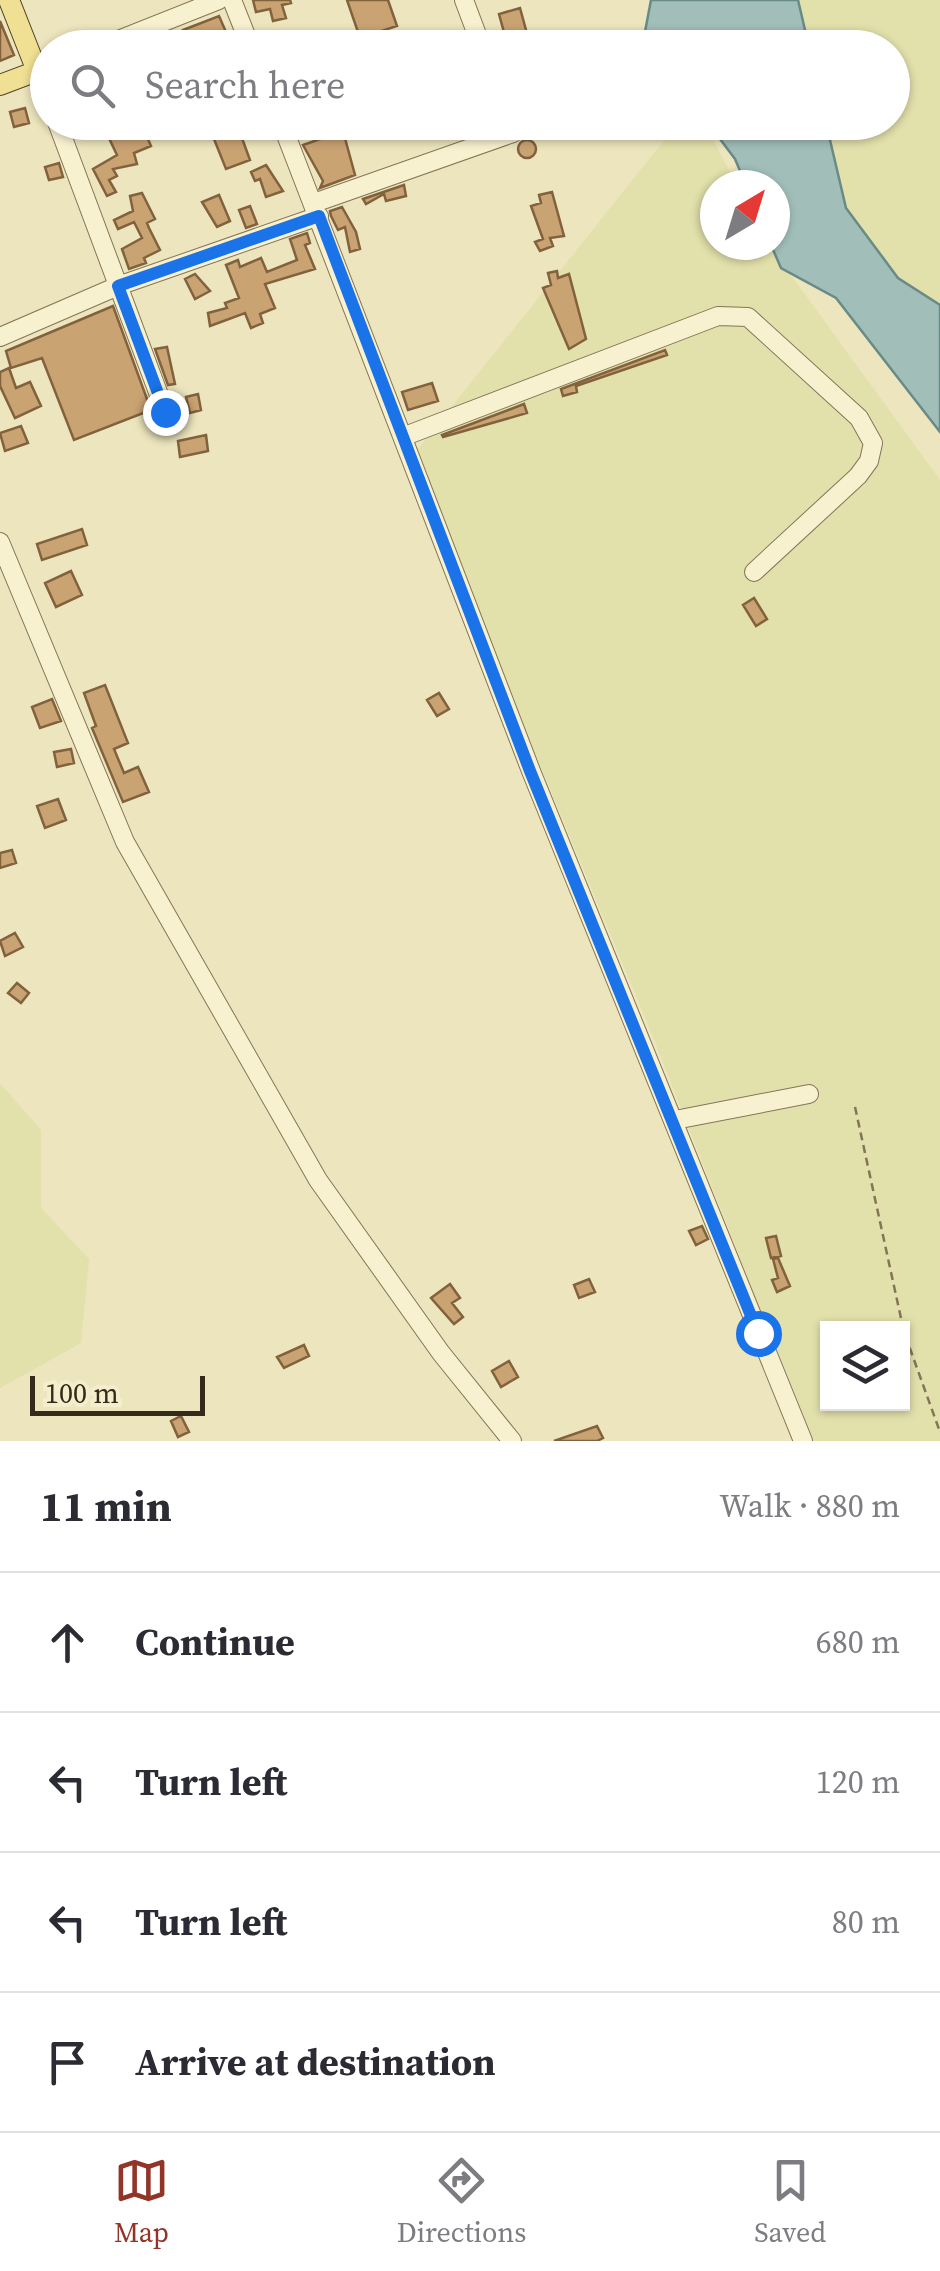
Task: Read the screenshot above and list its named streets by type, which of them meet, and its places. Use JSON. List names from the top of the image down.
{
  "scale_bar": "100 m",
  "north": "top right",
  "page": {
    "search": "Search here",
    "scale": "100 m",
    "heading": ["11 min", "Walk · 880 m"],
    "list": [
      ["Continue", "680 m"],
      ["Turn left", "120 m"],
      ["Turn left", "80 m"],
      "Arrive at destination"
    ],
    "nav": ["Map", "Directions", "Saved"]
  }
}
